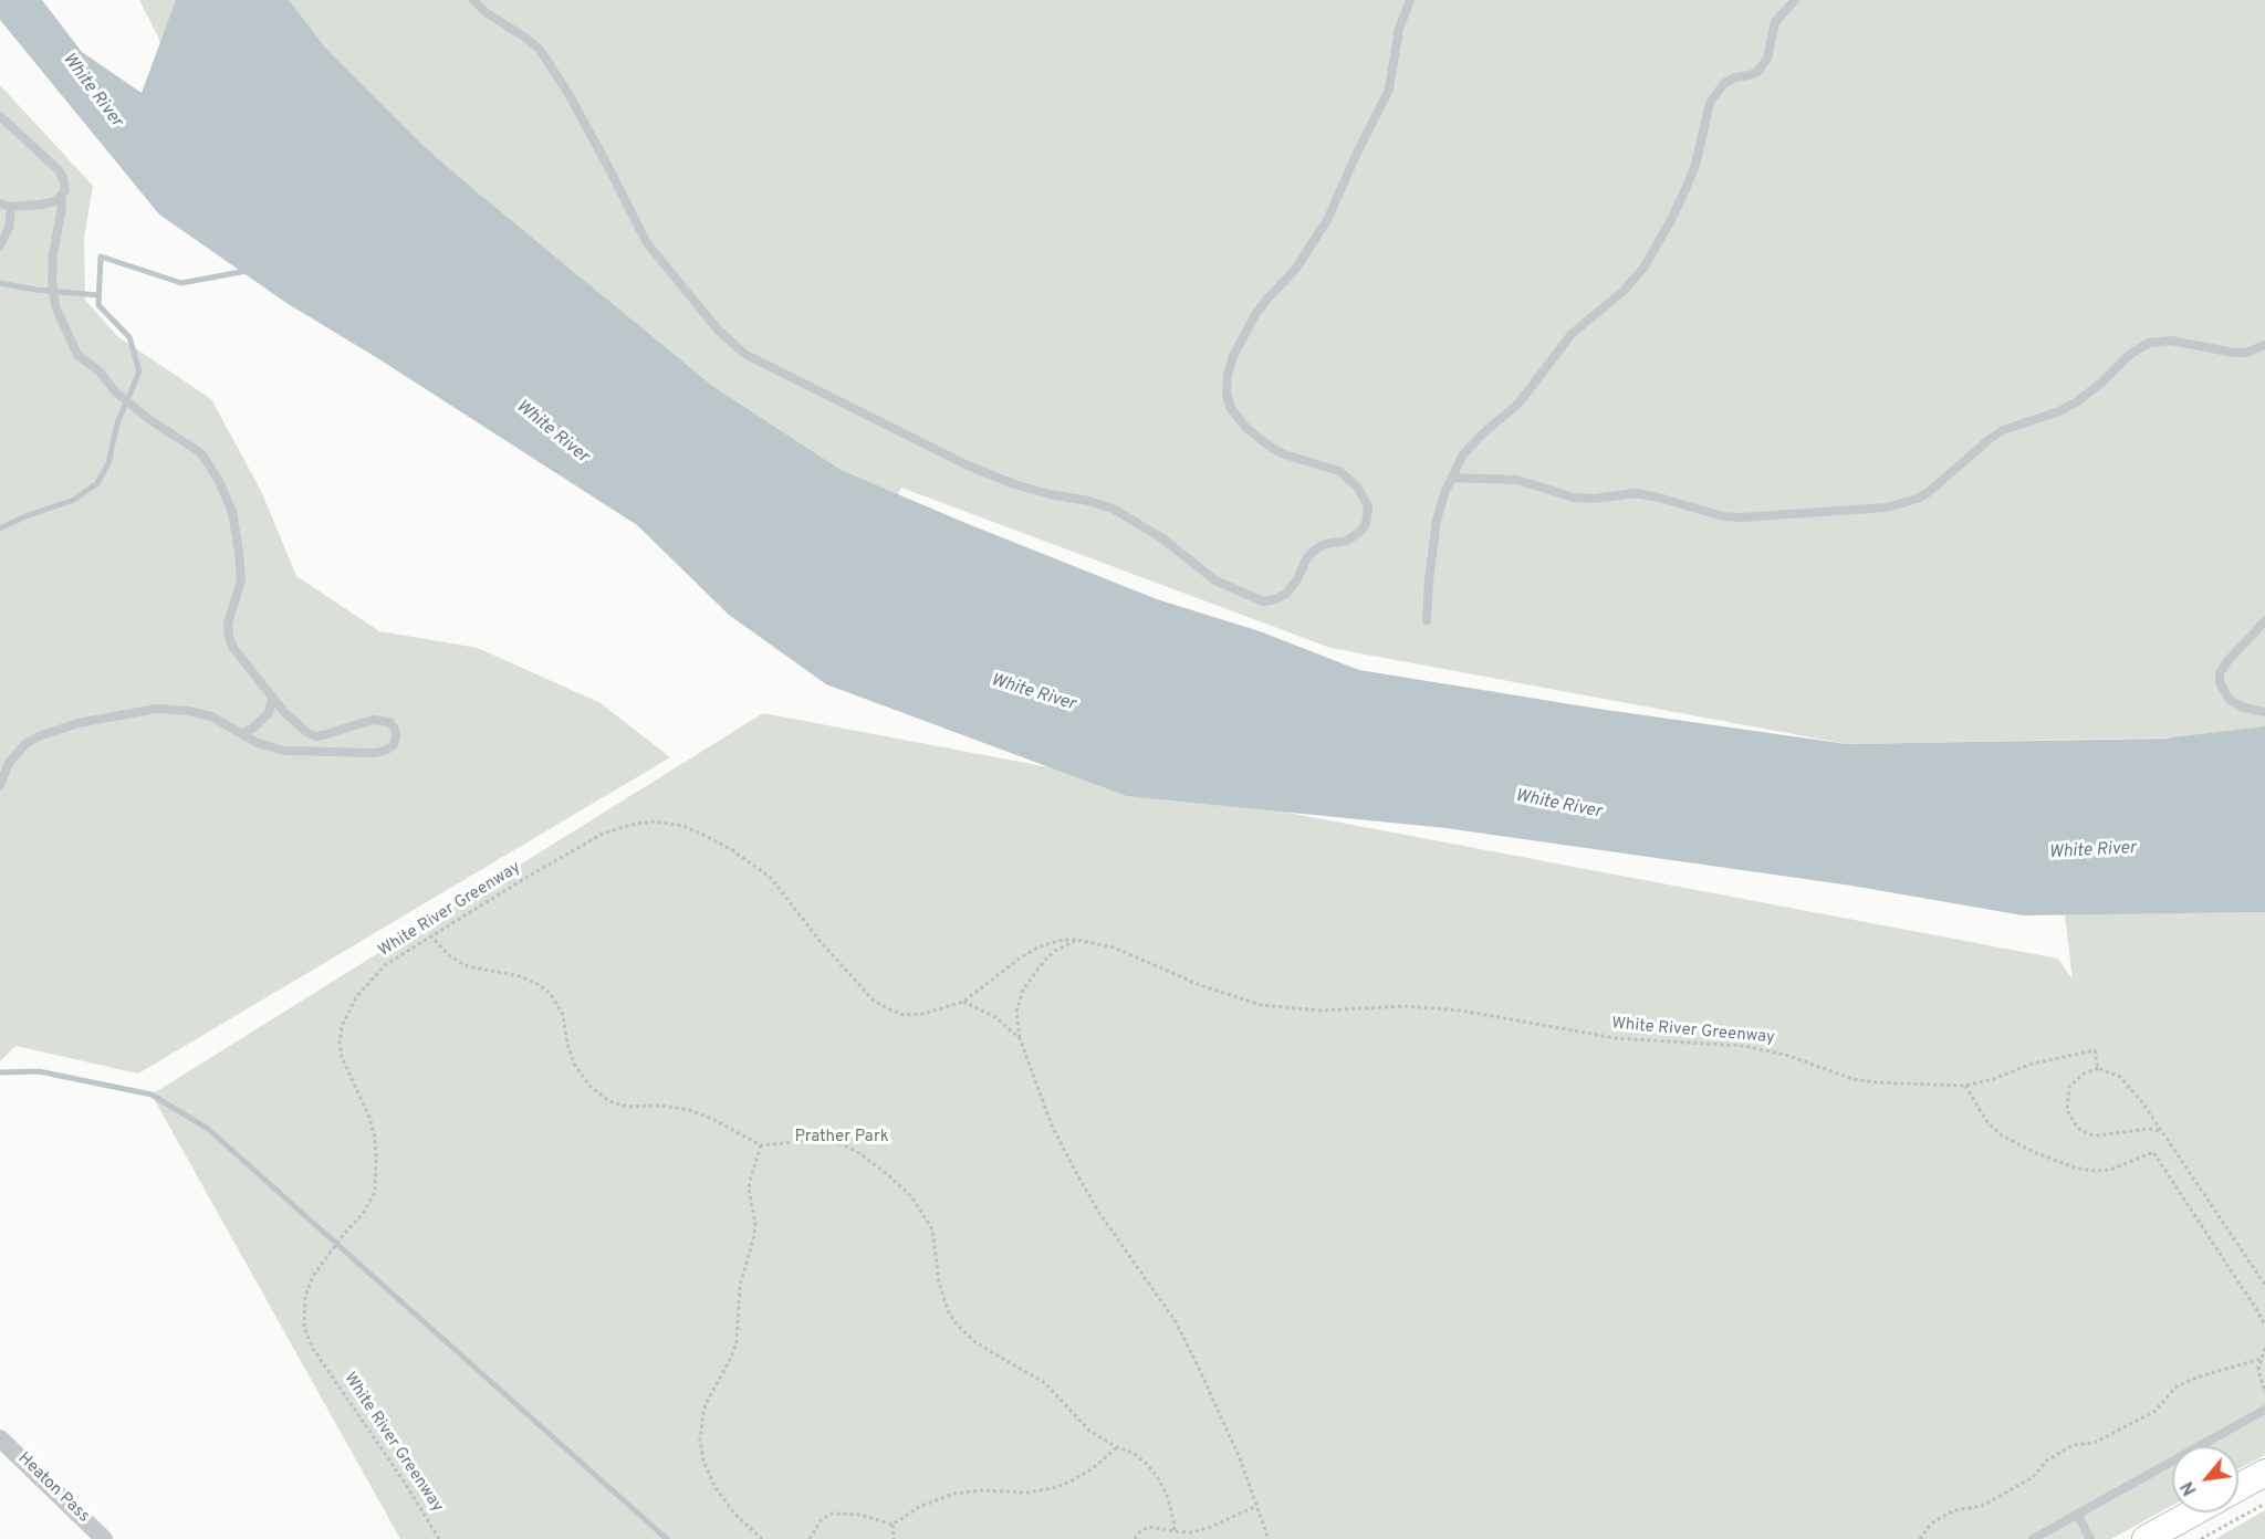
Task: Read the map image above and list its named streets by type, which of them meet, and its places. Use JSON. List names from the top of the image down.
{
  "streets": {
    "street": ["Heaton Pass"],
    "path": ["White River Greenway"]
  },
  "water": ["White River"],
  "parks": ["Prather Park"],
  "north": "bottom left"
}
